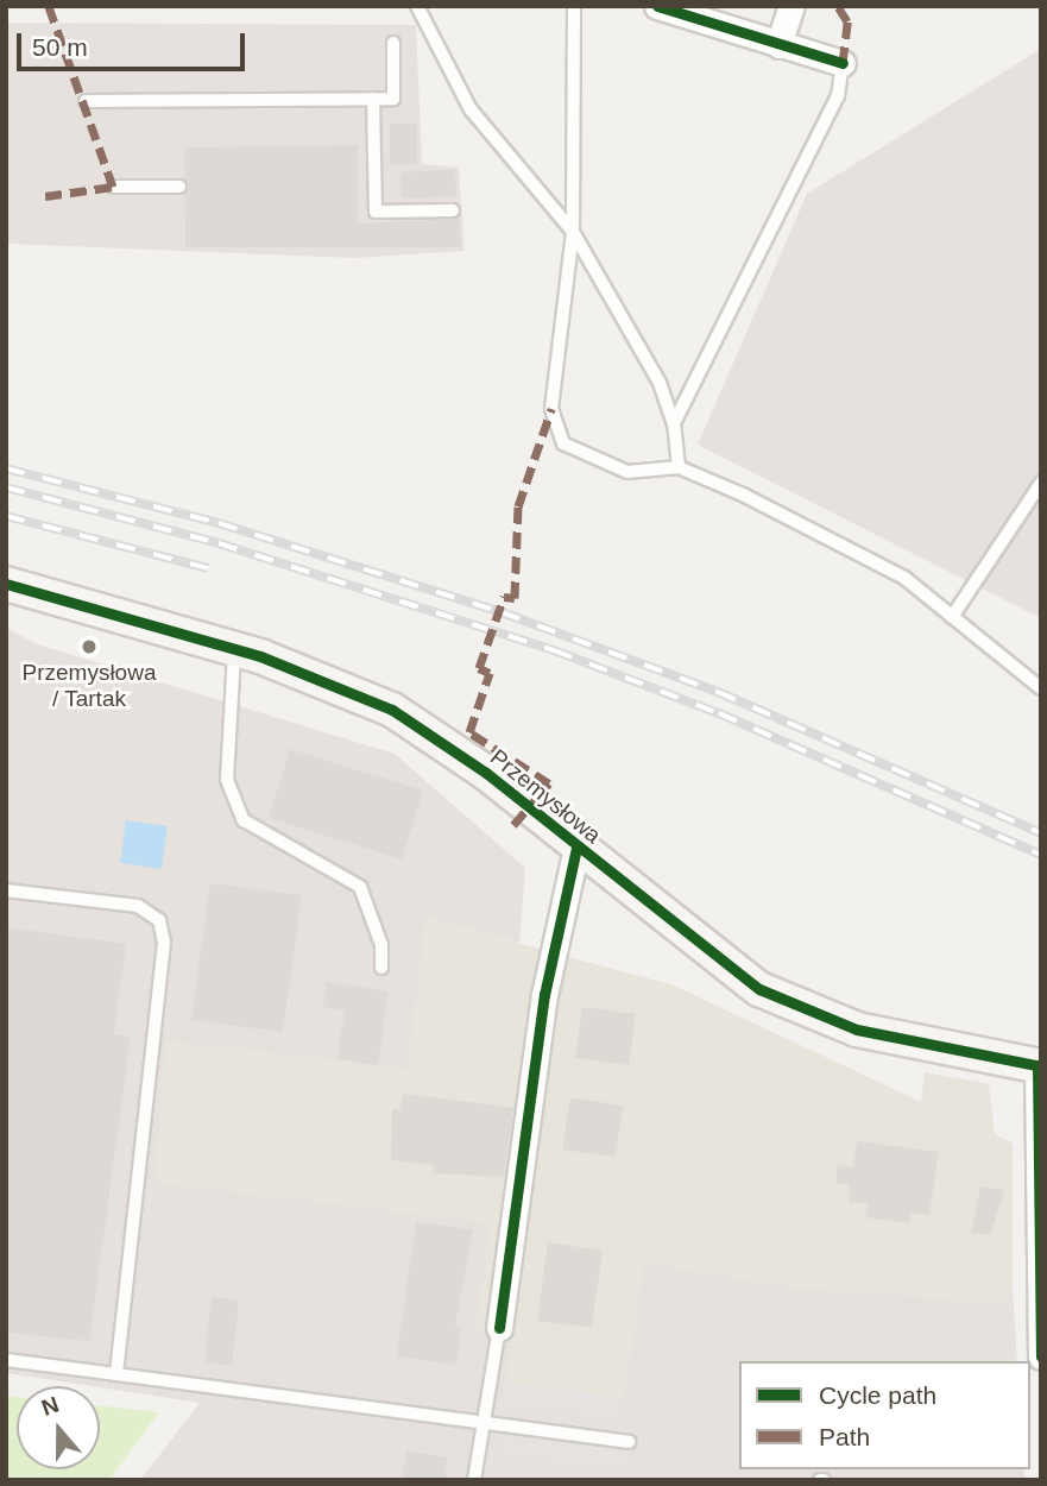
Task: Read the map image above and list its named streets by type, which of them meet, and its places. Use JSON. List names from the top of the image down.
{
  "streets": {
    "street": ["Przemysłowa"]
  },
  "places": ["Przemysłowa / Tartak"],
  "legend": ["Cycle path", "Path"],
  "scale_bar": "50 m",
  "north": "top"
}
